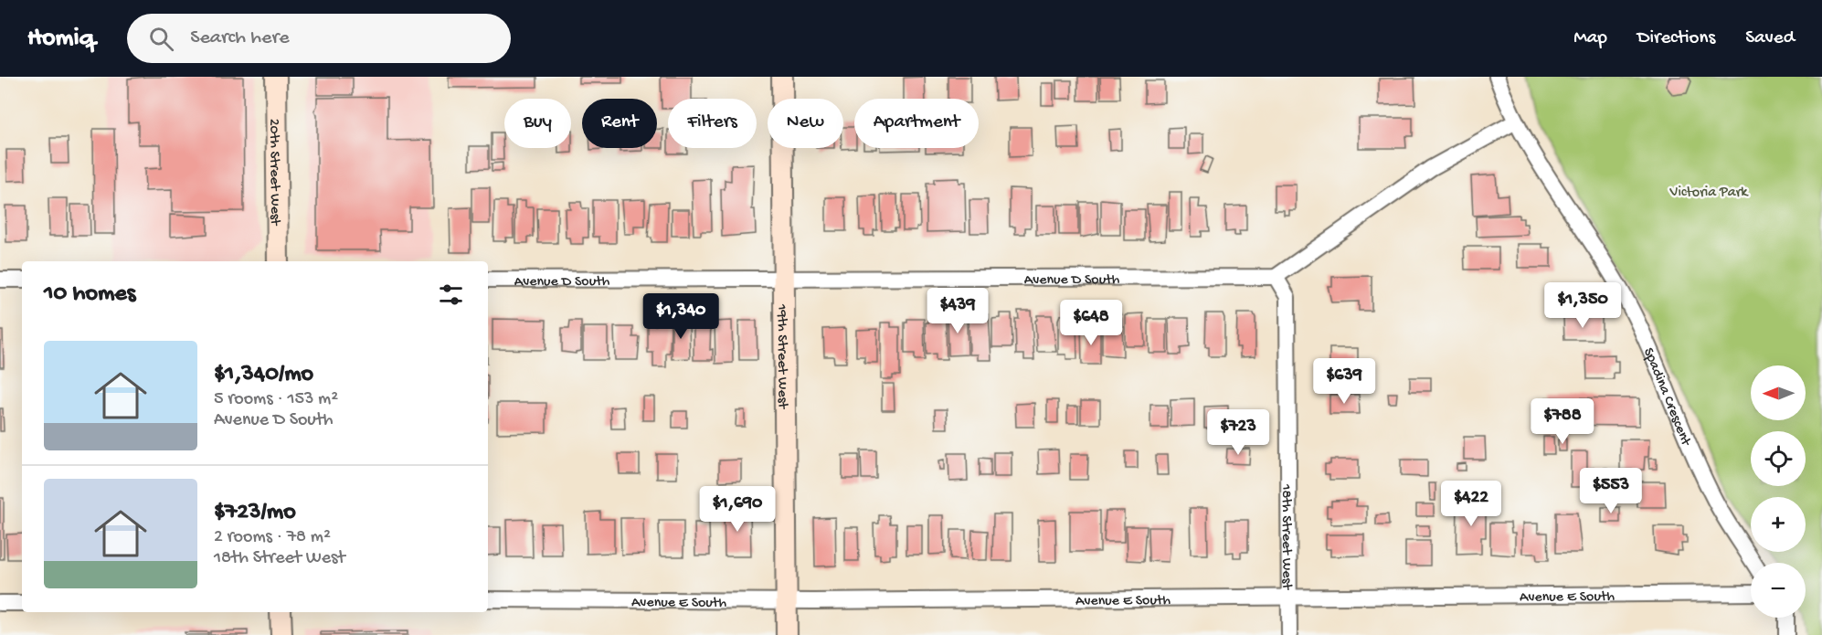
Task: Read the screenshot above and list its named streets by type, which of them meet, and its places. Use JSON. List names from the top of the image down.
{
  "streets": {
    "street": [
      "20th Street West",
      "Avenue D South",
      "19th Street West",
      "Spadina Crescent",
      "18th Street West",
      "Avenue E South"
    ]
  },
  "crossings": [
    ["Avenue D South", "19th Street West"],
    ["Avenue D South", "18th Street West"],
    ["19th Street West", "Avenue E South"],
    ["18th Street West", "Avenue E South"]
  ],
  "parks": ["Victoria Park"],
  "north": "left",
  "page": {
    "header": "Homiq",
    "search": "Search here",
    "nav": ["Map", "Directions", "Saved"],
    "chip": [
      "Buy",
      "Rent",
      "Filters",
      "New",
      "Apartment"
    ],
    "heading": "10 homes",
    "price": [
      "$1,350",
      "$439",
      "$1,340",
      "$648",
      "$639",
      "$788",
      "$723",
      "$553",
      "$422",
      "$1,690"
    ],
    "list": [
      {
        "name": "$1,340/mo",
        "note": "5 rooms · 153 m² · Avenue D South"
      },
      {
        "name": "$723/mo",
        "note": "2 rooms · 78 m² · 18th Street West"
      }
    ],
    "map_buttons": ["+", "−"]
  }
}
